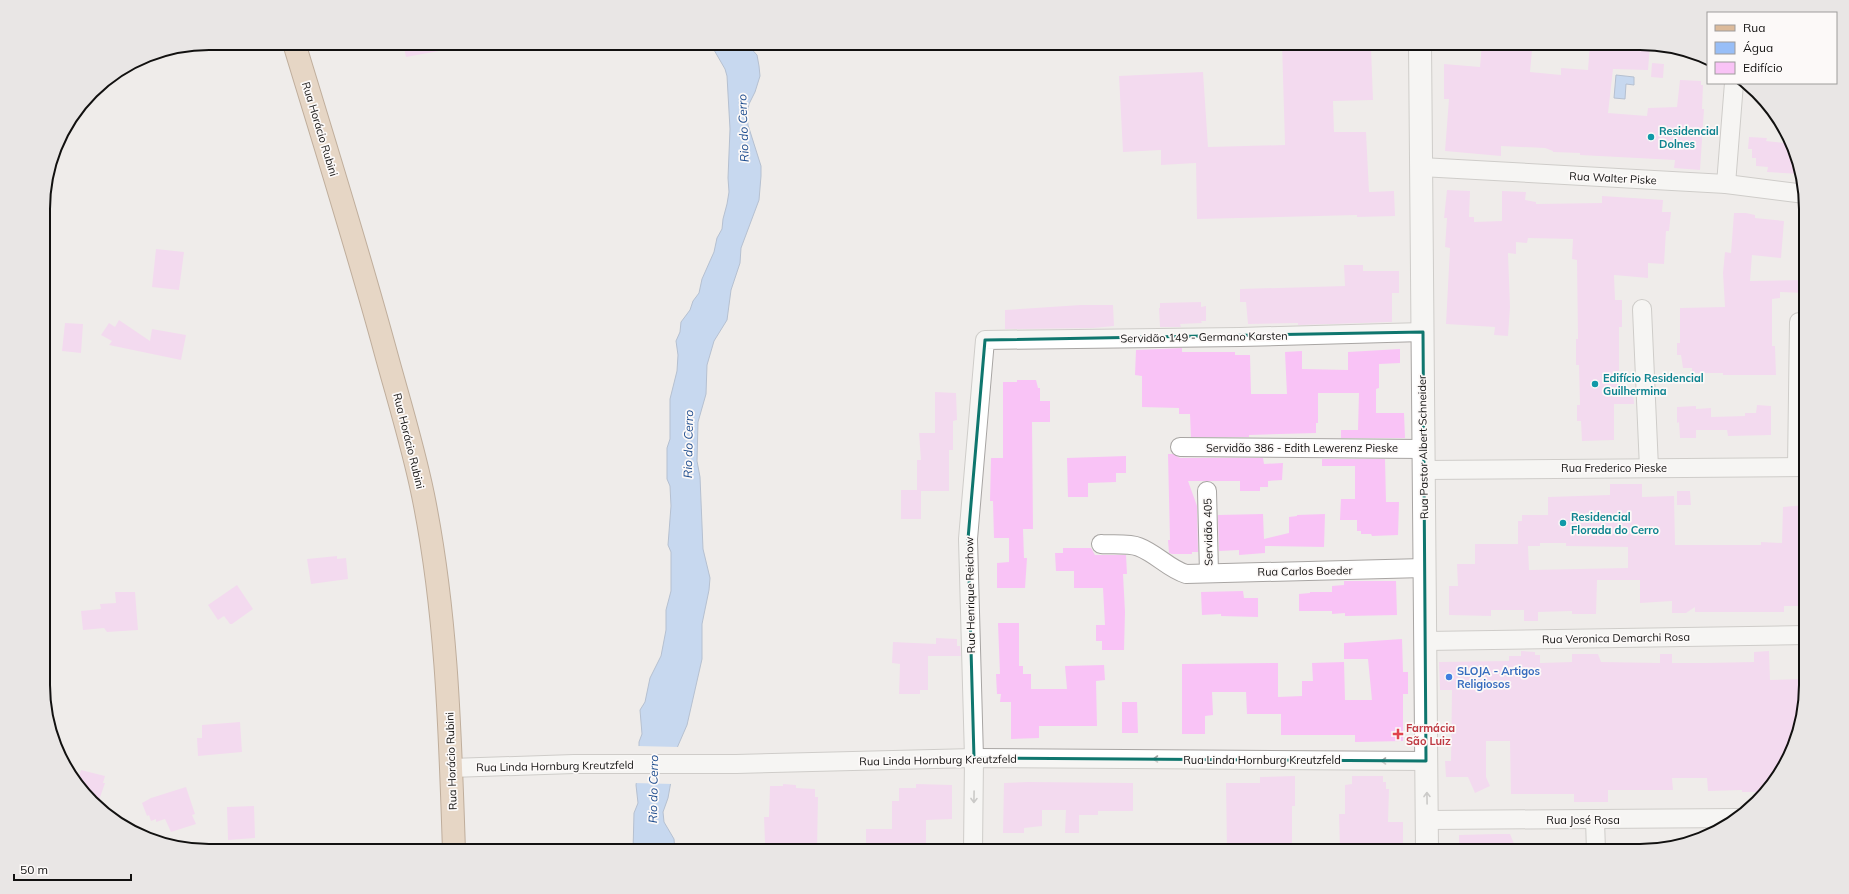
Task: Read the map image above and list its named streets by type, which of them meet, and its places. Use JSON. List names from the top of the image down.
{
  "streets": {
    "main road": ["Rua Horácio Rubini", "Rua Pastor Albert Schneider"],
    "street": [
      "Rua Walter Piske",
      "Servidão 149 - Germano Karsten",
      "Servidão 386 - Edith Lewerenz Pieske",
      "Rua Frederico Pieske",
      "Servidão 405",
      "Rua Carlos Boeder",
      "Rua Henrique Reichow",
      "Rua Veronica Demarchi Rosa",
      "Rua Linda Hornburg Kreutzfeld",
      "Rua José Rosa"
    ]
  },
  "crossings": [
    ["Rua Horácio Rubini", "Rua Linda Hornburg Kreutzfeld"],
    ["Rua Walter Piske", "Rua Pastor Albert Schneider"],
    ["Servidão 149 - Germano Karsten", "Rua Pastor Albert Schneider"],
    ["Servidão 149 - Germano Karsten", "Rua Henrique Reichow"],
    ["Rua Pastor Albert Schneider", "Servidão 386 - Edith Lewerenz Pieske"],
    ["Rua Pastor Albert Schneider", "Rua Frederico Pieske"],
    ["Rua Pastor Albert Schneider", "Rua Carlos Boeder"],
    ["Rua Pastor Albert Schneider", "Rua Veronica Demarchi Rosa"],
    ["Rua Pastor Albert Schneider", "Rua Linda Hornburg Kreutzfeld"],
    ["Rua Pastor Albert Schneider", "Rua José Rosa"],
    ["Servidão 386 - Edith Lewerenz Pieske", "Rua Frederico Pieske"],
    ["Servidão 405", "Rua Carlos Boeder"],
    ["Rua Henrique Reichow", "Rua Linda Hornburg Kreutzfeld"]
  ],
  "one_way": ["Rua Linda Hornburg Kreutzfeld"],
  "water": ["Rio do Cerro"],
  "places": {
    "other": [
      "Residencial Dolnes",
      "Edifício Residencial Guilhermina",
      "Residencial Florada do Cerro",
      "SLOJA - Artigos Religiosos"
    ],
    "health": ["Farmácia São Luiz"]
  },
  "legend": ["Rua", "Água", "Edifício"],
  "scale_bar": "50 m"
}
